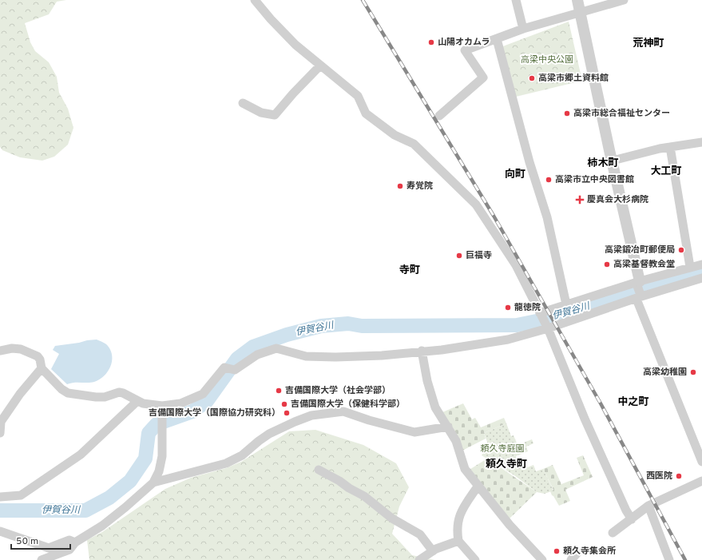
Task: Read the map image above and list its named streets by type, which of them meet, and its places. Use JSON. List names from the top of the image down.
{
  "districts": [
    "荒神町",
    "柿木町",
    "大工町",
    "向町",
    "寺町",
    "中之町",
    "頼久寺町"
  ],
  "water": ["伊賀谷川"],
  "parks": ["高梁中央公園", "頼久寺庭園"],
  "places": {
    "other": [
      "山陽オカムラ",
      "高梁市郷土資料館",
      "高梁市総合福祉センター",
      "高梁市立中央図書館",
      "寿覚院",
      "高梁鍛冶町郵便局",
      "巨福寺",
      "高梁基督教会堂",
      "龍徳院",
      "高梁幼稚園",
      "吉備国際大学（社会学部）",
      "吉備国際大学（保健科学部）",
      "吉備国際大学（国際協力研究科）",
      "西医院",
      "頼久寺集会所"
    ],
    "health": ["慶真会大杉病院"]
  },
  "scale_bar": "50 m"
}
